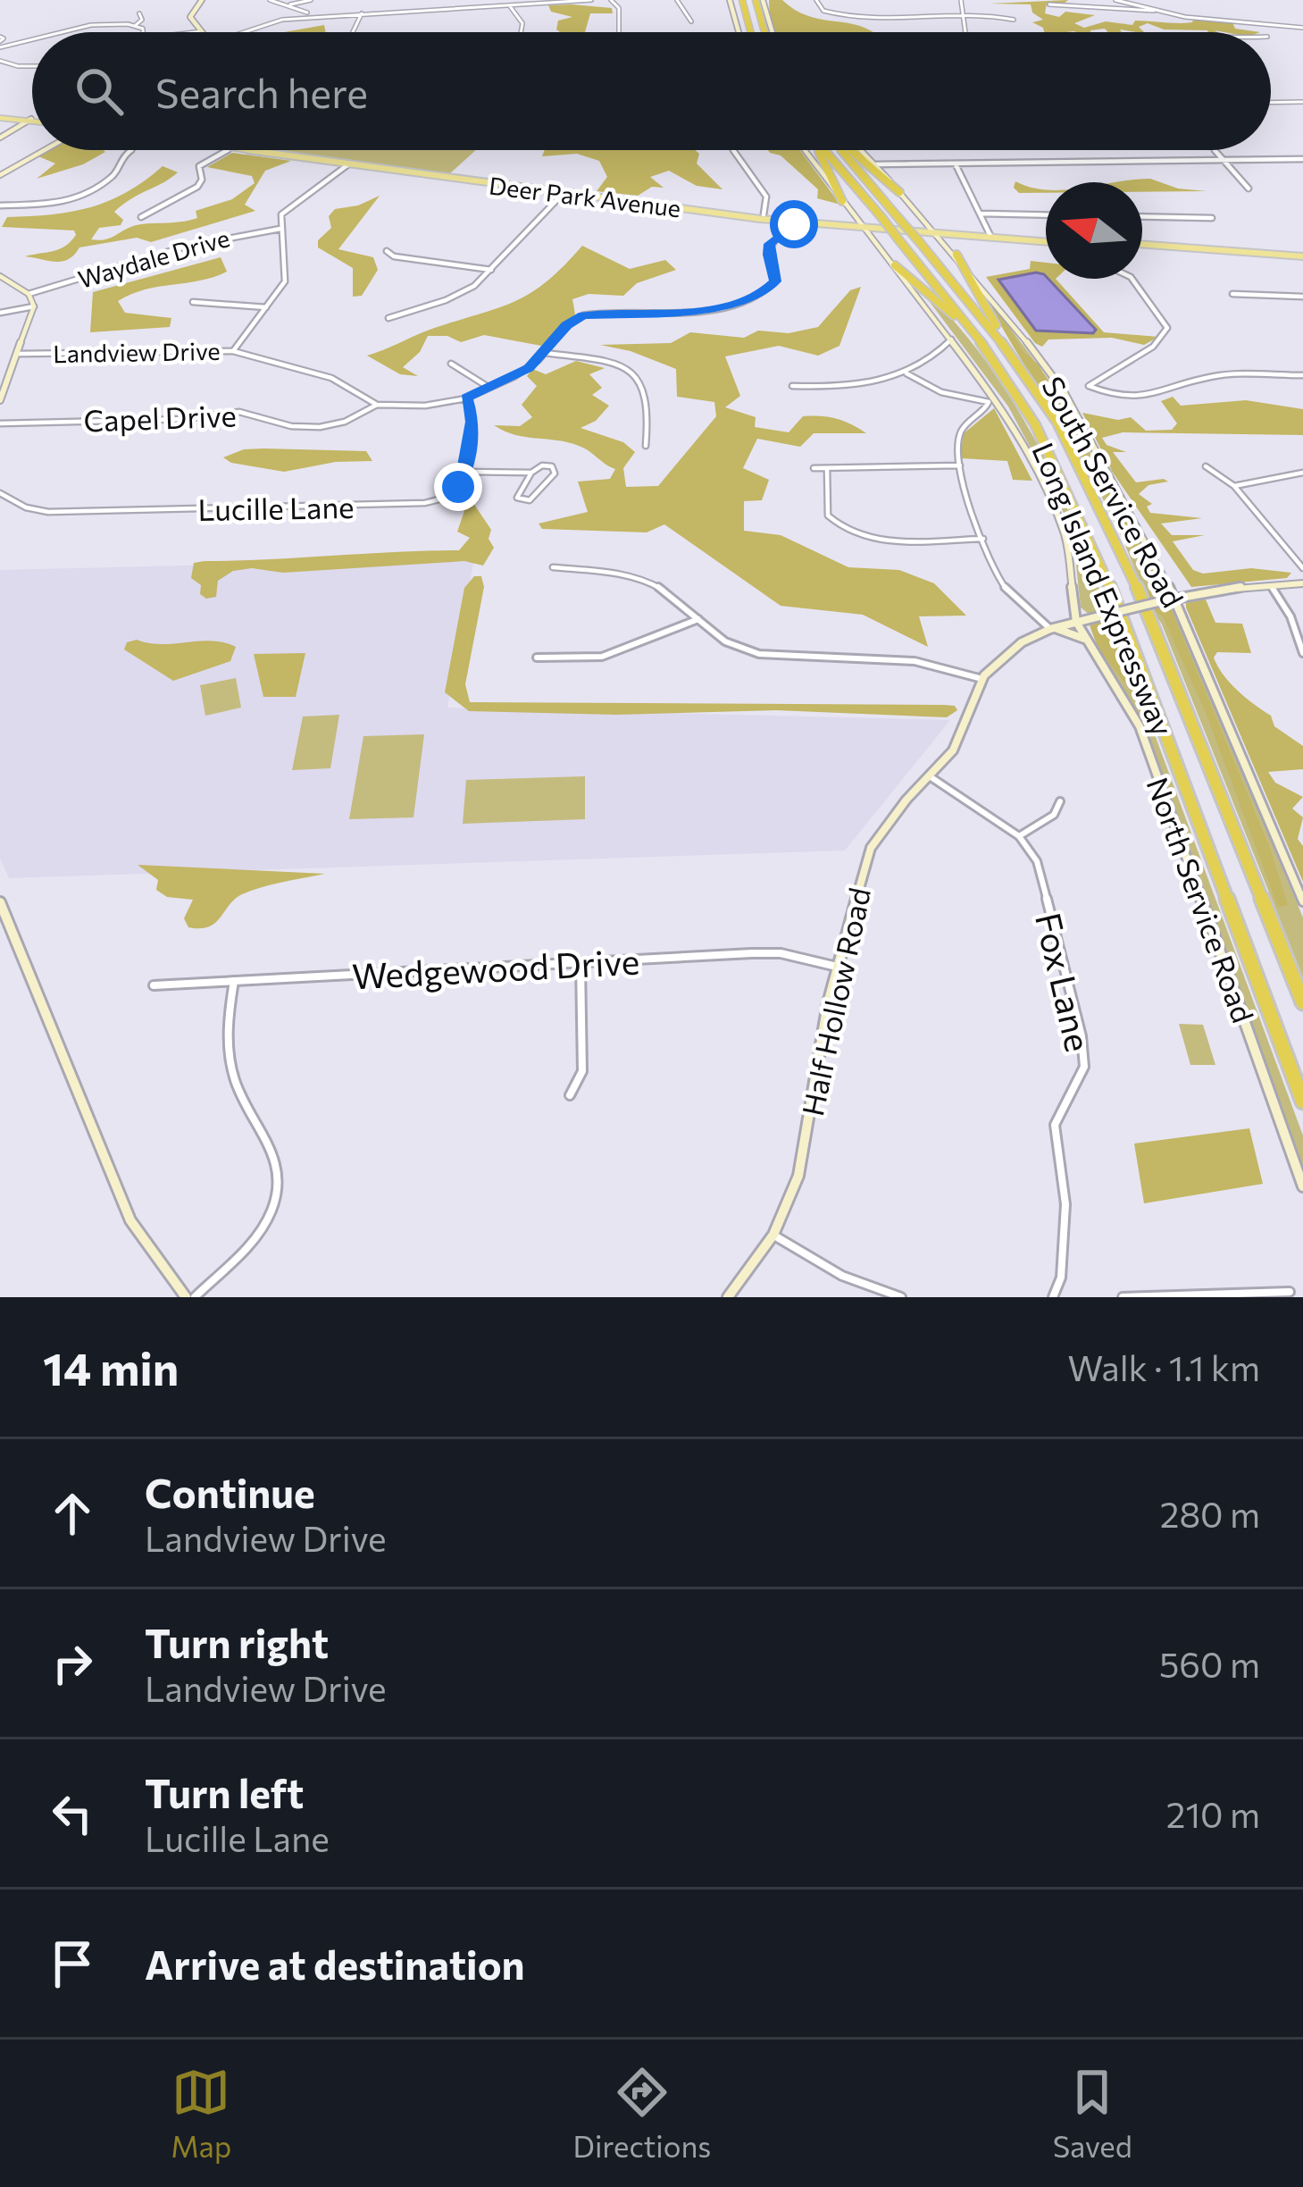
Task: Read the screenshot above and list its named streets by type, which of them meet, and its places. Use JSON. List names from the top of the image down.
{
  "streets": {
    "highway": ["Long Island Expressway"],
    "main road": [
      "Deer Park Avenue",
      "South Service Road",
      "North Service Road",
      "Half Hollow Road"
    ],
    "street": [
      "Waydale Drive",
      "Landview Drive",
      "Capel Drive",
      "Lucille Lane",
      "Wedgewood Drive",
      "Fox Lane"
    ]
  },
  "crossings": [
    ["Deer Park Avenue", "South Service Road"],
    ["Deer Park Avenue", "North Service Road"],
    ["Landview Drive", "Capel Drive"],
    ["South Service Road", "Half Hollow Road"],
    ["North Service Road", "Half Hollow Road"],
    ["Wedgewood Drive", "Half Hollow Road"]
  ],
  "north": "left",
  "page": {
    "search": "Search here",
    "heading": ["14 min", "Walk · 1.1 km"],
    "list": [
      ["Continue", "Landview Drive", "280 m"],
      ["Turn right", "Landview Drive", "560 m"],
      ["Turn left", "Lucille Lane", "210 m"],
      "Arrive at destination"
    ],
    "nav": ["Map", "Directions", "Saved"]
  }
}
